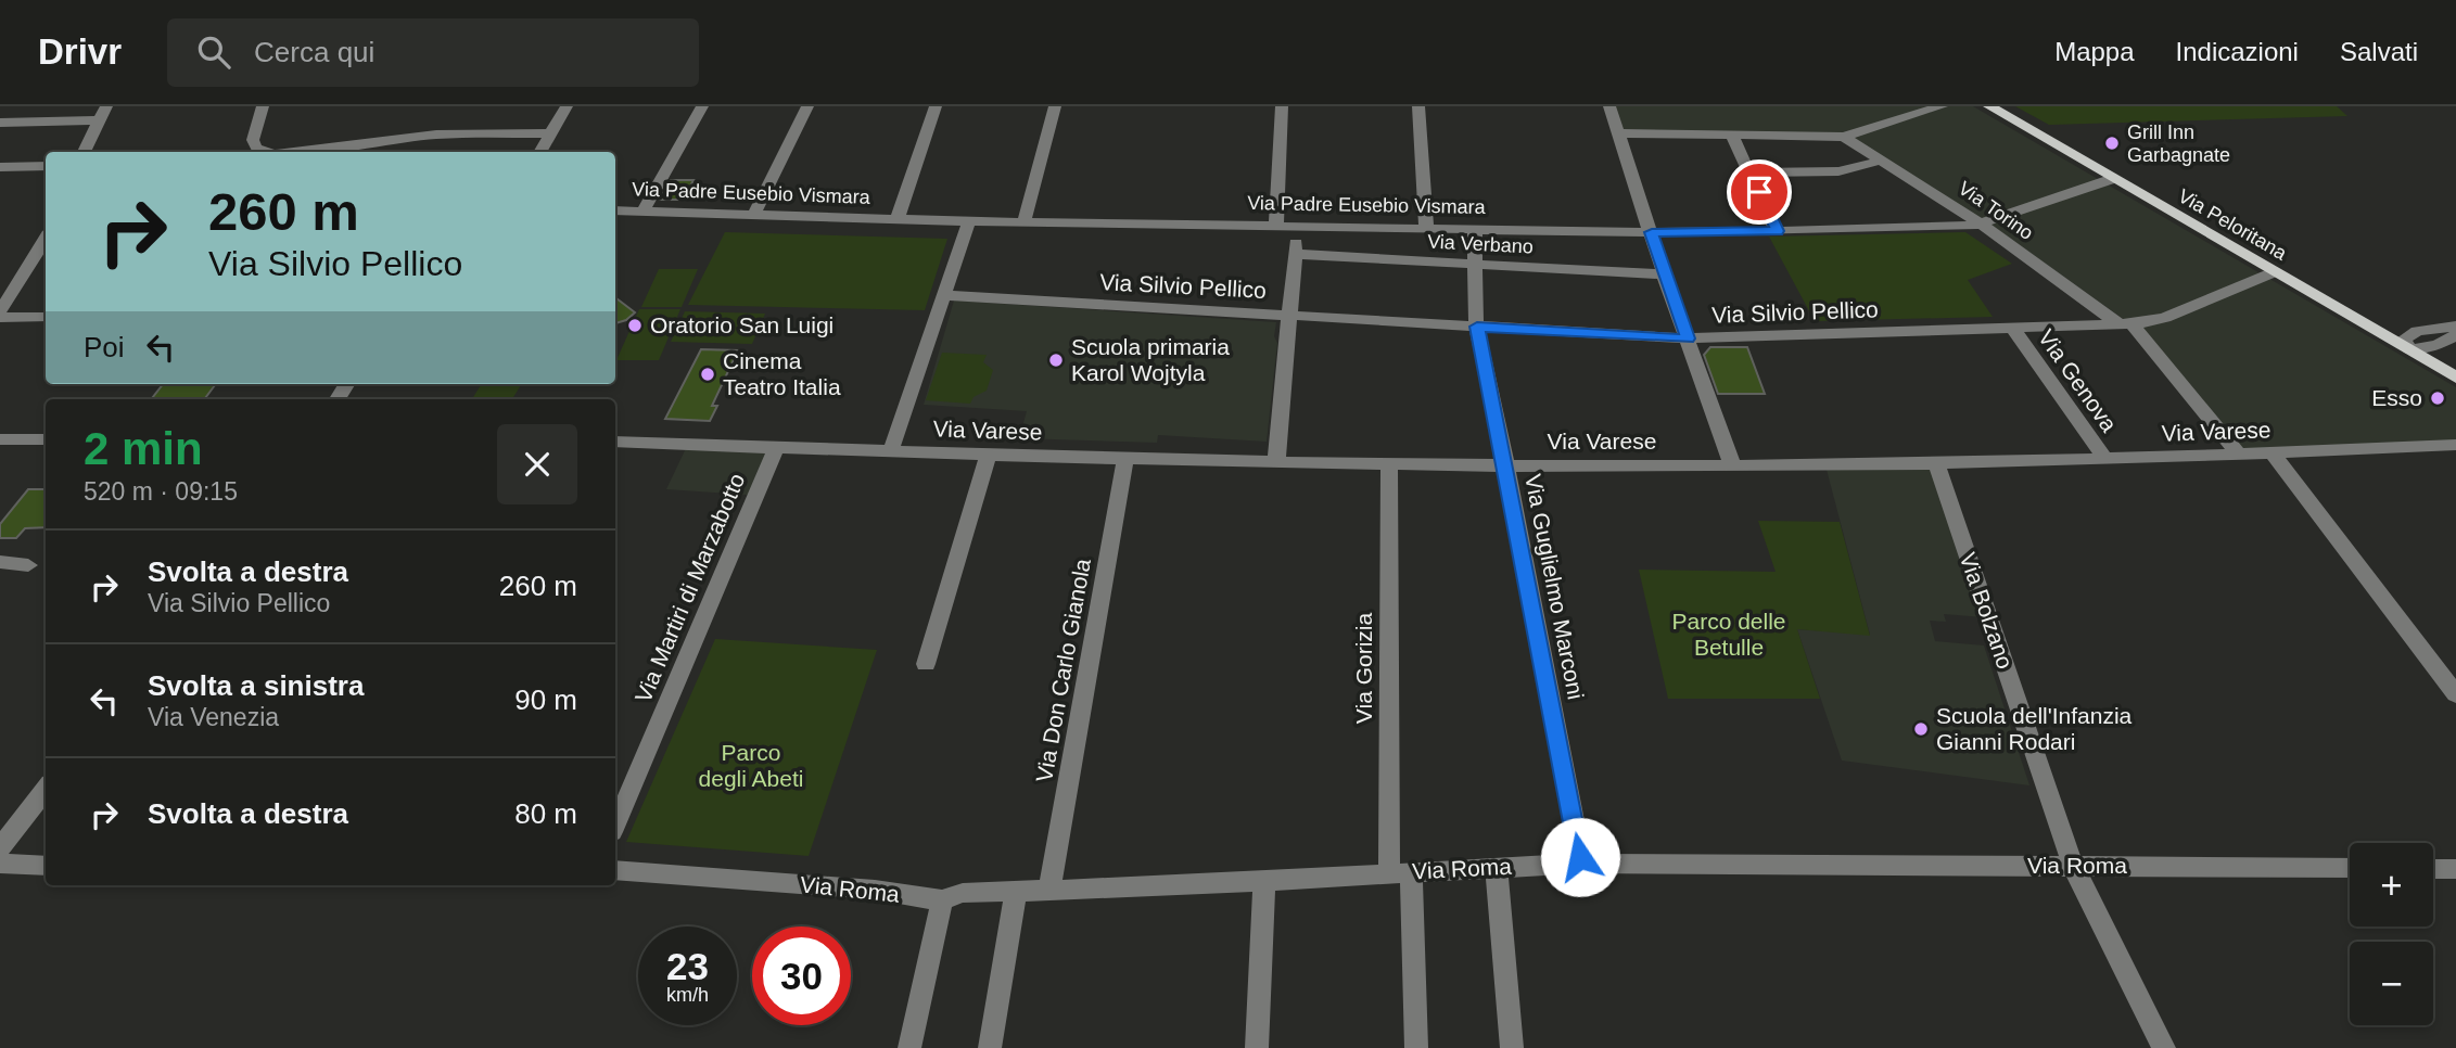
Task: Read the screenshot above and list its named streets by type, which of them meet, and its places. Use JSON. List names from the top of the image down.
{
  "streets": {
    "main road": ["Via Peloritana"],
    "street": [
      "Via Padre Eusebio Vismara",
      "Via Torino",
      "Via Verbano",
      "Via Silvio Pellico",
      "Via Genova",
      "Via Varese",
      "Via Guglielmo Marconi",
      "Via Martiri di Marzabotto",
      "Via Bolzano",
      "Via Gorizia",
      "Via Don Carlo Gianola",
      "Via Roma"
    ]
  },
  "crossings": [
    ["Via Padre Eusebio Vismara", "Via Torino"],
    ["Via Padre Eusebio Vismara", "Via Peloritana"],
    ["Via Padre Eusebio Vismara", "Via Guglielmo Marconi"],
    ["Via Torino", "Via Silvio Pellico"],
    ["Via Torino", "Via Varese"],
    ["Via Peloritana", "Via Silvio Pellico"],
    ["Via Verbano", "Via Guglielmo Marconi"],
    ["Via Silvio Pellico", "Via Genova"],
    ["Via Silvio Pellico", "Via Guglielmo Marconi"],
    ["Via Genova", "Via Varese"],
    ["Via Varese", "Via Guglielmo Marconi"],
    ["Via Varese", "Via Martiri di Marzabotto"],
    ["Via Varese", "Via Bolzano"],
    ["Via Varese", "Via Gorizia"],
    ["Via Varese", "Via Don Carlo Gianola"],
    ["Via Guglielmo Marconi", "Via Roma"],
    ["Via Bolzano", "Via Roma"],
    ["Via Gorizia", "Via Roma"],
    ["Via Don Carlo Gianola", "Via Roma"]
  ],
  "parks": ["Parco delle Betulle", "Parco degli Abeti"],
  "places": [
    "Grill Inn Garbagnate",
    "Oratorio San Luigi",
    "Scuola primaria Karol Wojtyla",
    "Cinema Teatro Italia",
    "Esso",
    "Scuola dell'Infanzia Gianni Rodari"
  ],
  "page": {
    "header": "Drivr",
    "search": "Cerca qui",
    "nav": ["Mappa", "Indicazioni", "Salvati"],
    "turn": ["260 m", "Via Silvio Pellico"],
    "then": "Poi",
    "heading": ["2 min", "520 m · 09:15"],
    "list": [
      {
        "name": "Svolta a destra",
        "note": "Via Silvio Pellico",
        "value": "260 m"
      },
      {
        "name": "Svolta a sinistra",
        "note": "Via Venezia",
        "value": "90 m"
      },
      {
        "name": "Svolta a destra",
        "value": "80 m"
      }
    ],
    "map_buttons": ["+", "−"],
    "speed": "23 km/h",
    "limit": "30"
  }
}
